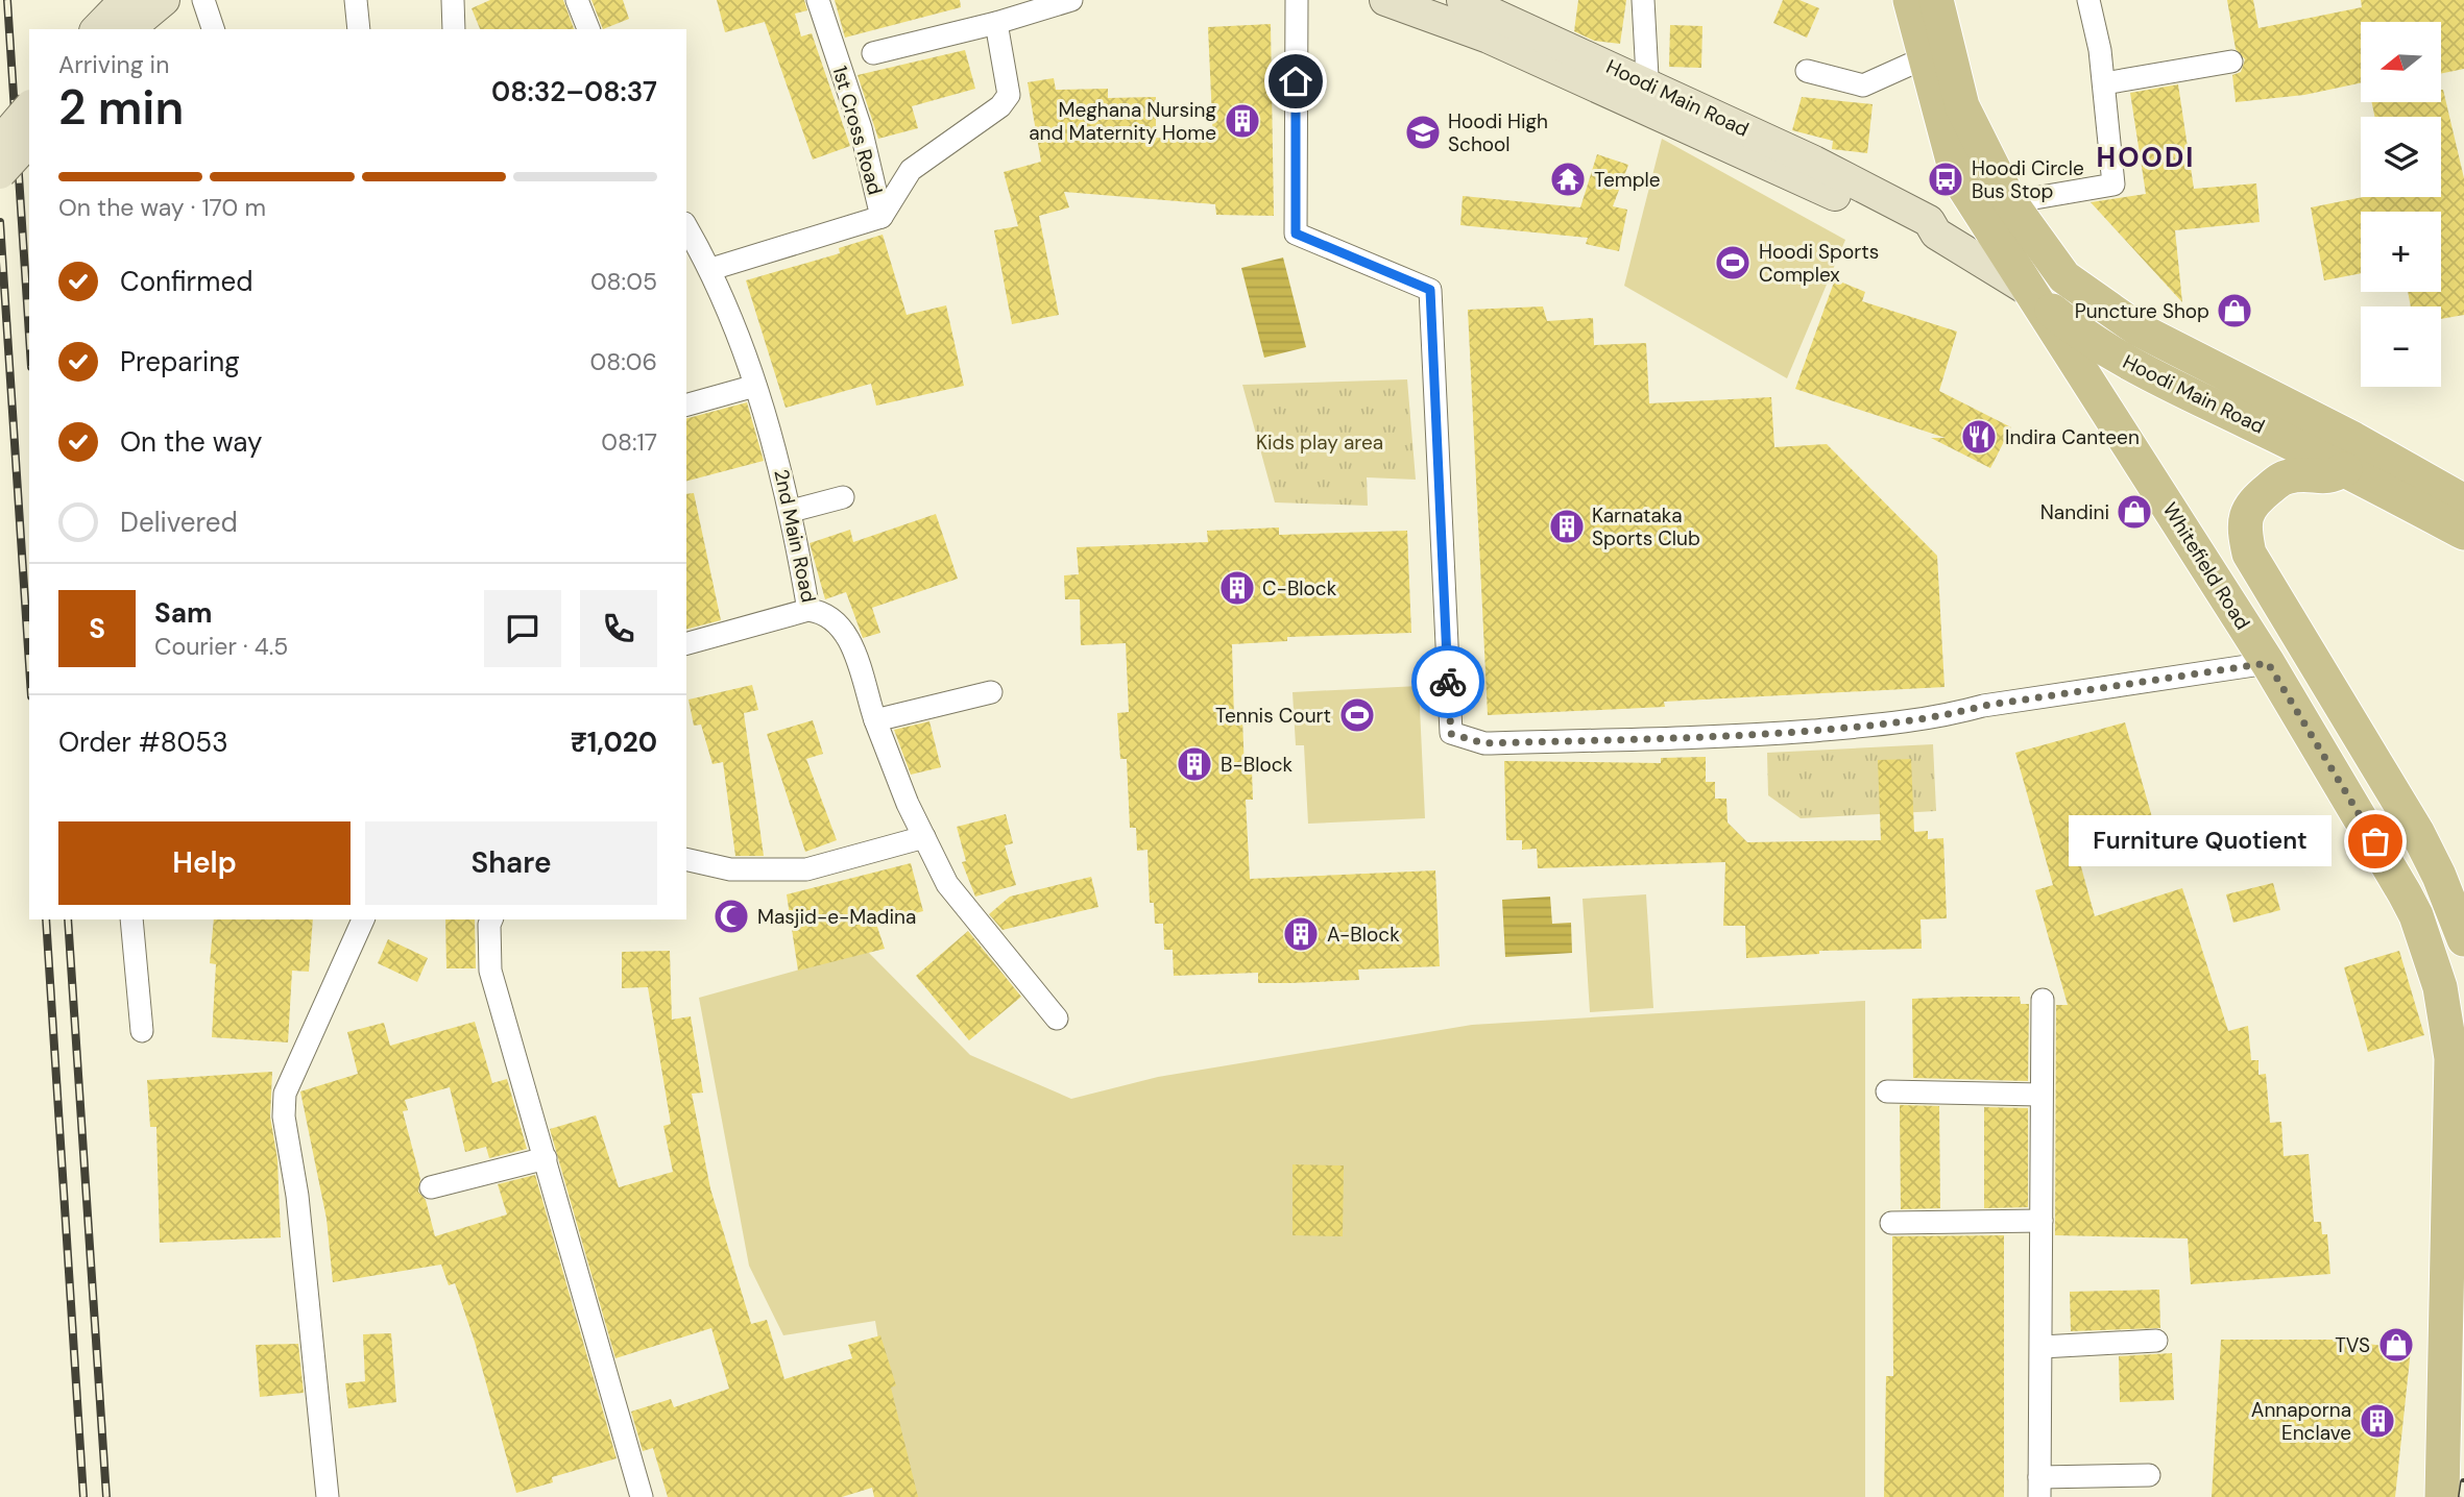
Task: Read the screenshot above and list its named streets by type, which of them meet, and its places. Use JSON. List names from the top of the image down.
{
  "streets": {
    "main road": ["Hoodi Main Road", "Whitefield Road"],
    "street": ["1st Cross Road", "2nd Main Road"]
  },
  "crossings": [
    ["Hoodi Main Road", "Whitefield Road"],
    ["1st Cross Road", "2nd Main Road"]
  ],
  "districts": ["HOODI"],
  "parks": ["Kids play area"],
  "places": {
    "building": [
      "Meghana Nursing and Maternity Home",
      "Karnataka Sports Club",
      "C-Block",
      "B-Block",
      "A-Block",
      "Annaporna Enclave"
    ],
    "school or university": ["Hoodi High School"],
    "temple": ["Temple"],
    "bus stop": ["Hoodi Circle Bus Stop"],
    "sports": ["Hoodi Sports Complex", "Tennis Court"],
    "shop": ["Puncture Shop", "Nandini", "TVS"],
    "restaurant": ["Indira Canteen"],
    "other": ["Furniture Quotient"],
    "mosque": ["Masjid-e-Madina"]
  },
  "north": "left",
  "page": {
    "map_buttons": ["+", "−"],
    "heading": ["2 min", "Arriving in", "08:32–08:37"],
    "panel": [
      "Sam",
      "Courier · 4.5",
      "Order #8053",
      "₹1,020"
    ],
    "bar": "On the way · 170 m",
    "list": [
      ["Confirmed", "08:05"],
      ["Preparing", "08:06"],
      ["On the way", "08:17"],
      "Delivered"
    ],
    "round": "S",
    "buttons": ["Help", "Share"],
    "bubble": "Furniture Quotient"
  }
}
